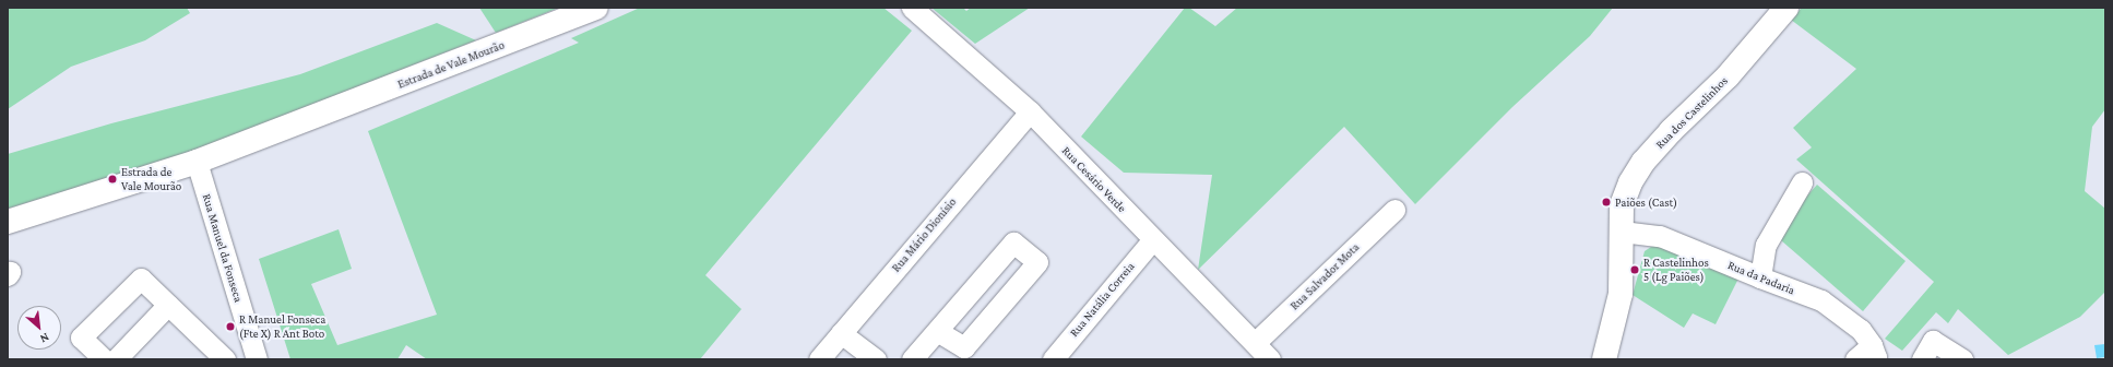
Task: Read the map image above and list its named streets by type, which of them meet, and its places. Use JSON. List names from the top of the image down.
{
  "streets": {
    "street": [
      "Estrada de Vale Mourão",
      "Rua dos Castelinhos",
      "Rua Cesário Verde",
      "Rua Mário Dionísio",
      "Rua Manuel da Fonseca",
      "Rua Salvador Mota",
      "Rua da Padaria",
      "Rua Natália Correia"
    ]
  },
  "crossings": [
    ["Estrada de Vale Mourão", "Rua Manuel da Fonseca"],
    ["Rua dos Castelinhos", "Rua da Padaria"],
    ["Rua Cesário Verde", "Rua Mário Dionísio"],
    ["Rua Cesário Verde", "Rua Salvador Mota"],
    ["Rua Cesário Verde", "Rua Natália Correia"]
  ],
  "places": [
    "Estrada de Vale Mourão",
    "Paiões (Cast)",
    "R Castelinhos 5 (Lg Paiões)",
    "R Manuel Fonseca (Fte X) R Ant Boto"
  ],
  "north": "bottom right"
}
